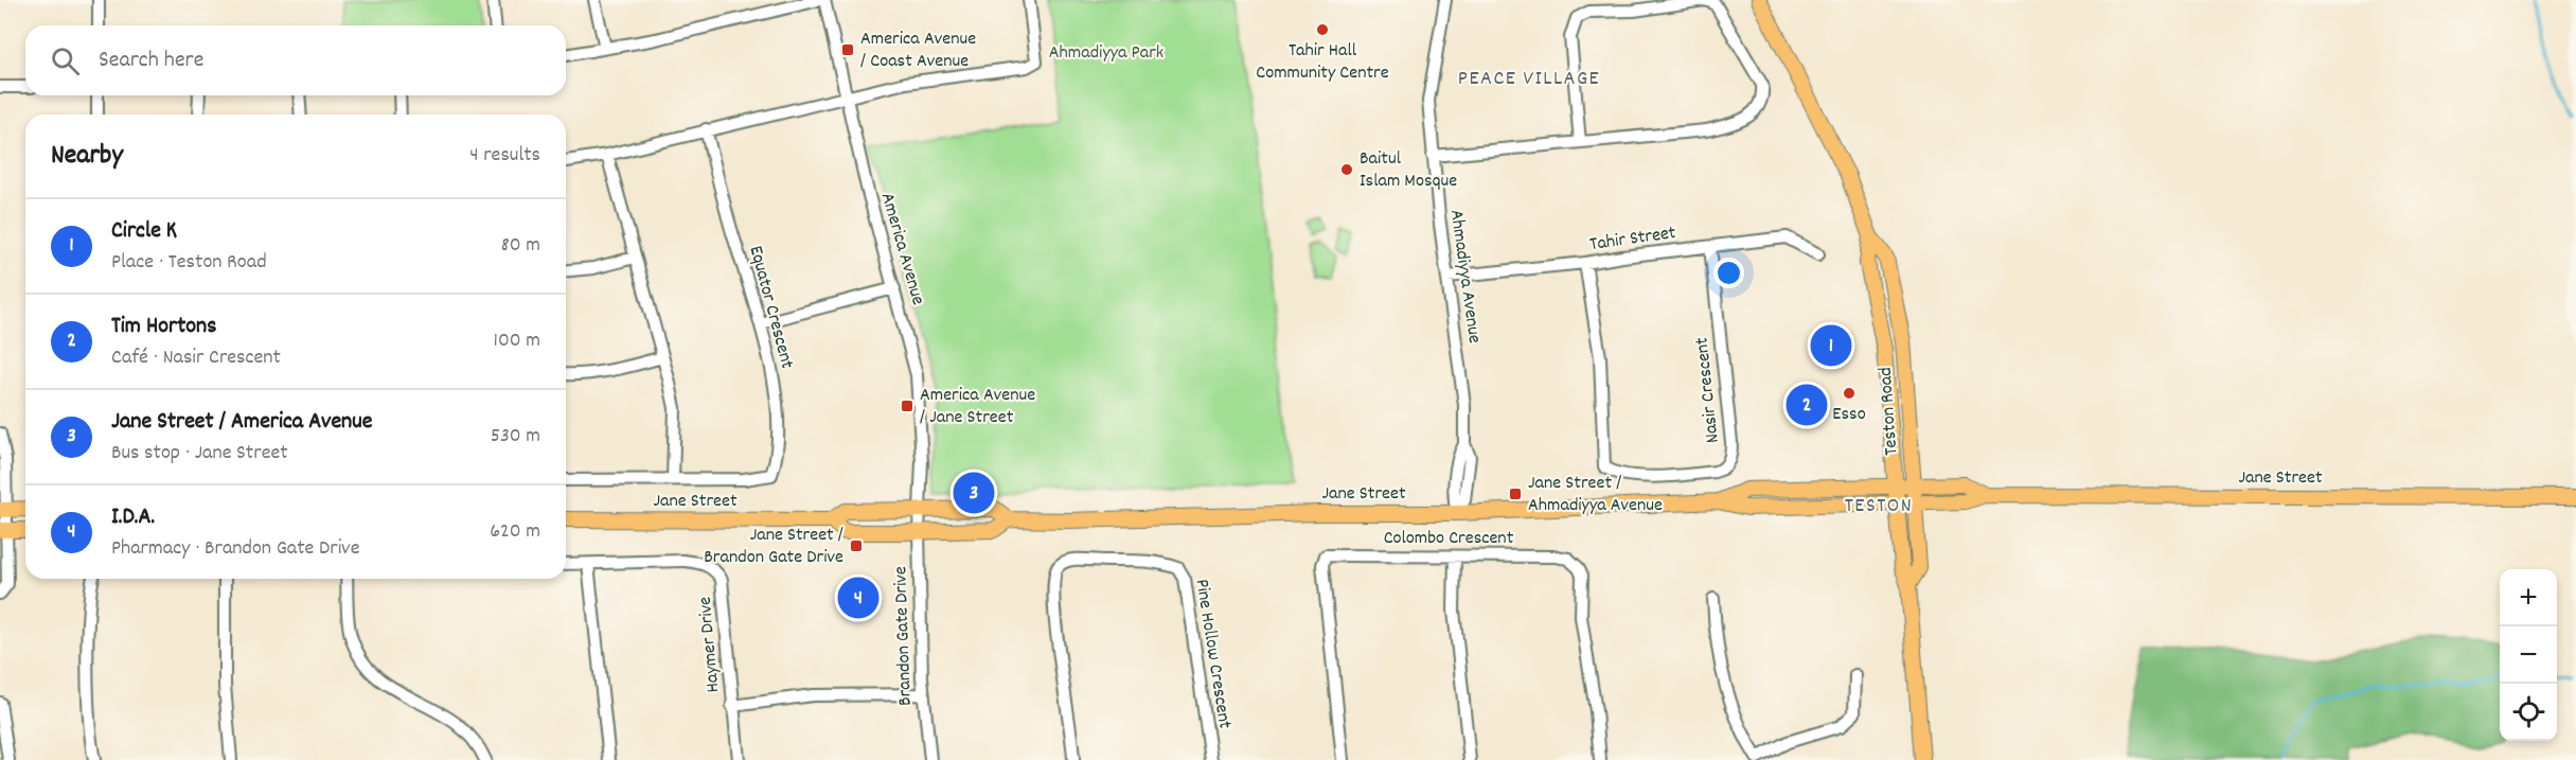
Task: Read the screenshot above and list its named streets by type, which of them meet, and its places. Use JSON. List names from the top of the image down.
{
  "streets": {
    "main road": ["Teston Road", "Jane Street"],
    "street": [
      "Tahir Street",
      "America Avenue",
      "Ahmadiyya Avenue",
      "Equator Crescent",
      "Nasir Crescent",
      "Colombo Crescent",
      "Brandon Gate Drive",
      "Haymer Drive",
      "Pine Hollow Crescent"
    ]
  },
  "crossings": [
    ["Tahir Street", "Ahmadiyya Avenue"],
    ["Tahir Street", "Nasir Crescent"],
    ["America Avenue", "Jane Street"],
    ["America Avenue", "Brandon Gate Drive"],
    ["Ahmadiyya Avenue", "Jane Street"],
    ["Teston Road", "Jane Street"],
    ["Jane Street", "Brandon Gate Drive"]
  ],
  "districts": ["PEACE VILLAGE", "TESTON"],
  "parks": ["Ahmadiyya Park"],
  "places": {
    "other": ["Tahir Hall Community Centre", "Baitul Islam Mosque", "Esso"],
    "transit": [
      "America Avenue / Coast Avenue",
      "America Avenue / Jane Street",
      "Jane Street / Ahmadiyya Avenue",
      "Jane Street / Brandon Gate Drive"
    ]
  },
  "page": {
    "search": "Search here",
    "heading": ["Nearby", "4 results"],
    "list": [
      {
        "mark": "1",
        "name": "Circle K",
        "note": "Place · Teston Road",
        "value": "80 m"
      },
      {
        "mark": "2",
        "name": "Tim Hortons",
        "note": "Café · Nasir Crescent",
        "value": "100 m"
      },
      {
        "mark": "3",
        "name": "Jane Street / America Avenue",
        "note": "Bus stop · Jane Street",
        "value": "530 m"
      },
      {
        "mark": "4",
        "name": "I.D.A.",
        "note": "Pharmacy · Brandon Gate Drive",
        "value": "620 m"
      }
    ],
    "pins": [
      "1",
      "2",
      "3",
      "4"
    ],
    "map_buttons": ["+", "−"]
  }
}
